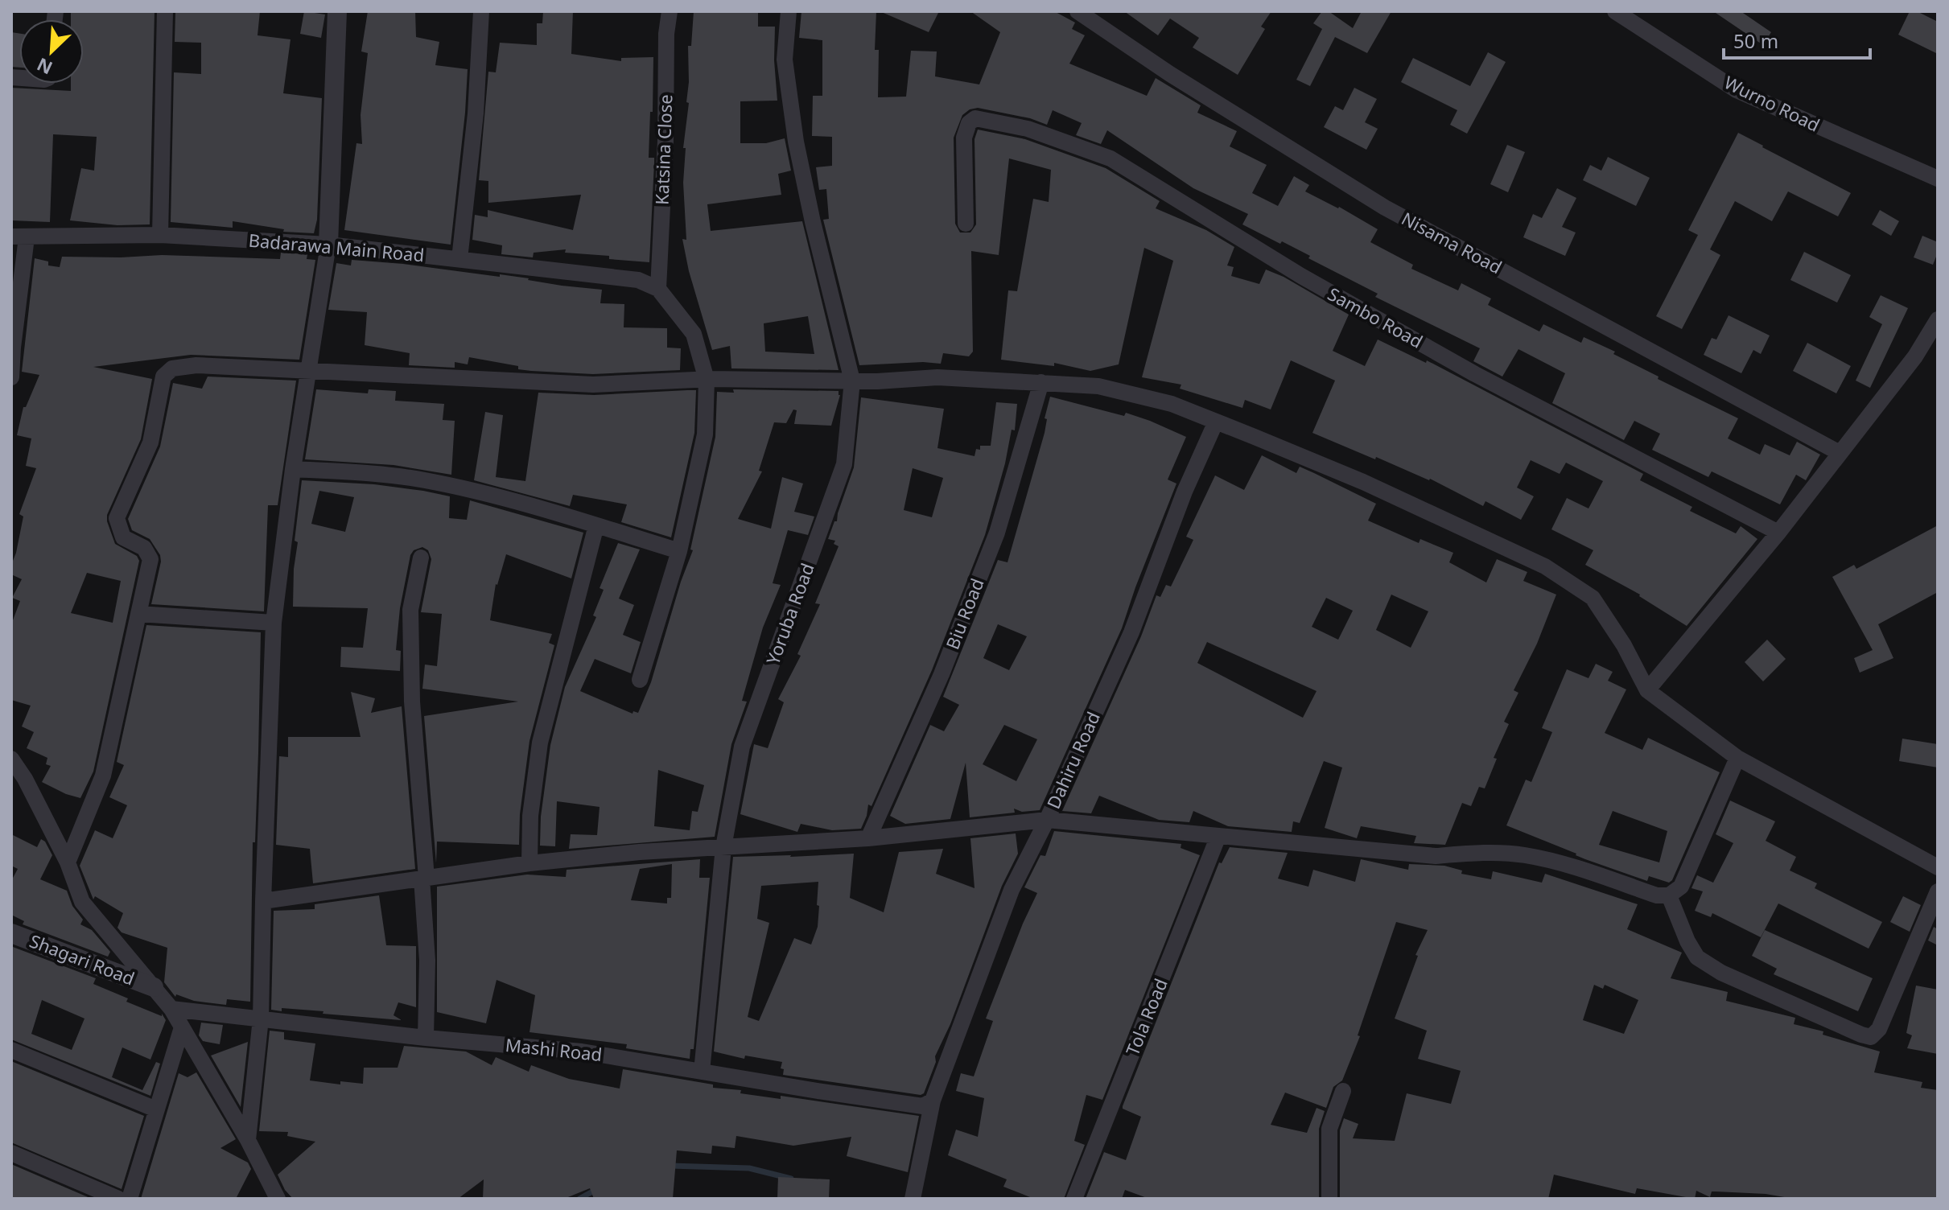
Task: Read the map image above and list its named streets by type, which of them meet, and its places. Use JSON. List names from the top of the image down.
{
  "streets": {
    "street": [
      "Wurno Road",
      "Katsina Close",
      "Nisama Road",
      "Badarawa Main Road",
      "Sambo Road",
      "Yoruba Road",
      "Biu Road",
      "Dahiru Road",
      "Shagari Road",
      "Tola Road",
      "Mashi Road"
    ]
  },
  "crossings": [
    ["Katsina Close", "Badarawa Main Road"],
    ["Yoruba Road", "Mashi Road"],
    ["Dahiru Road", "Mashi Road"]
  ],
  "scale_bar": "50 m",
  "north": "bottom left"
}
